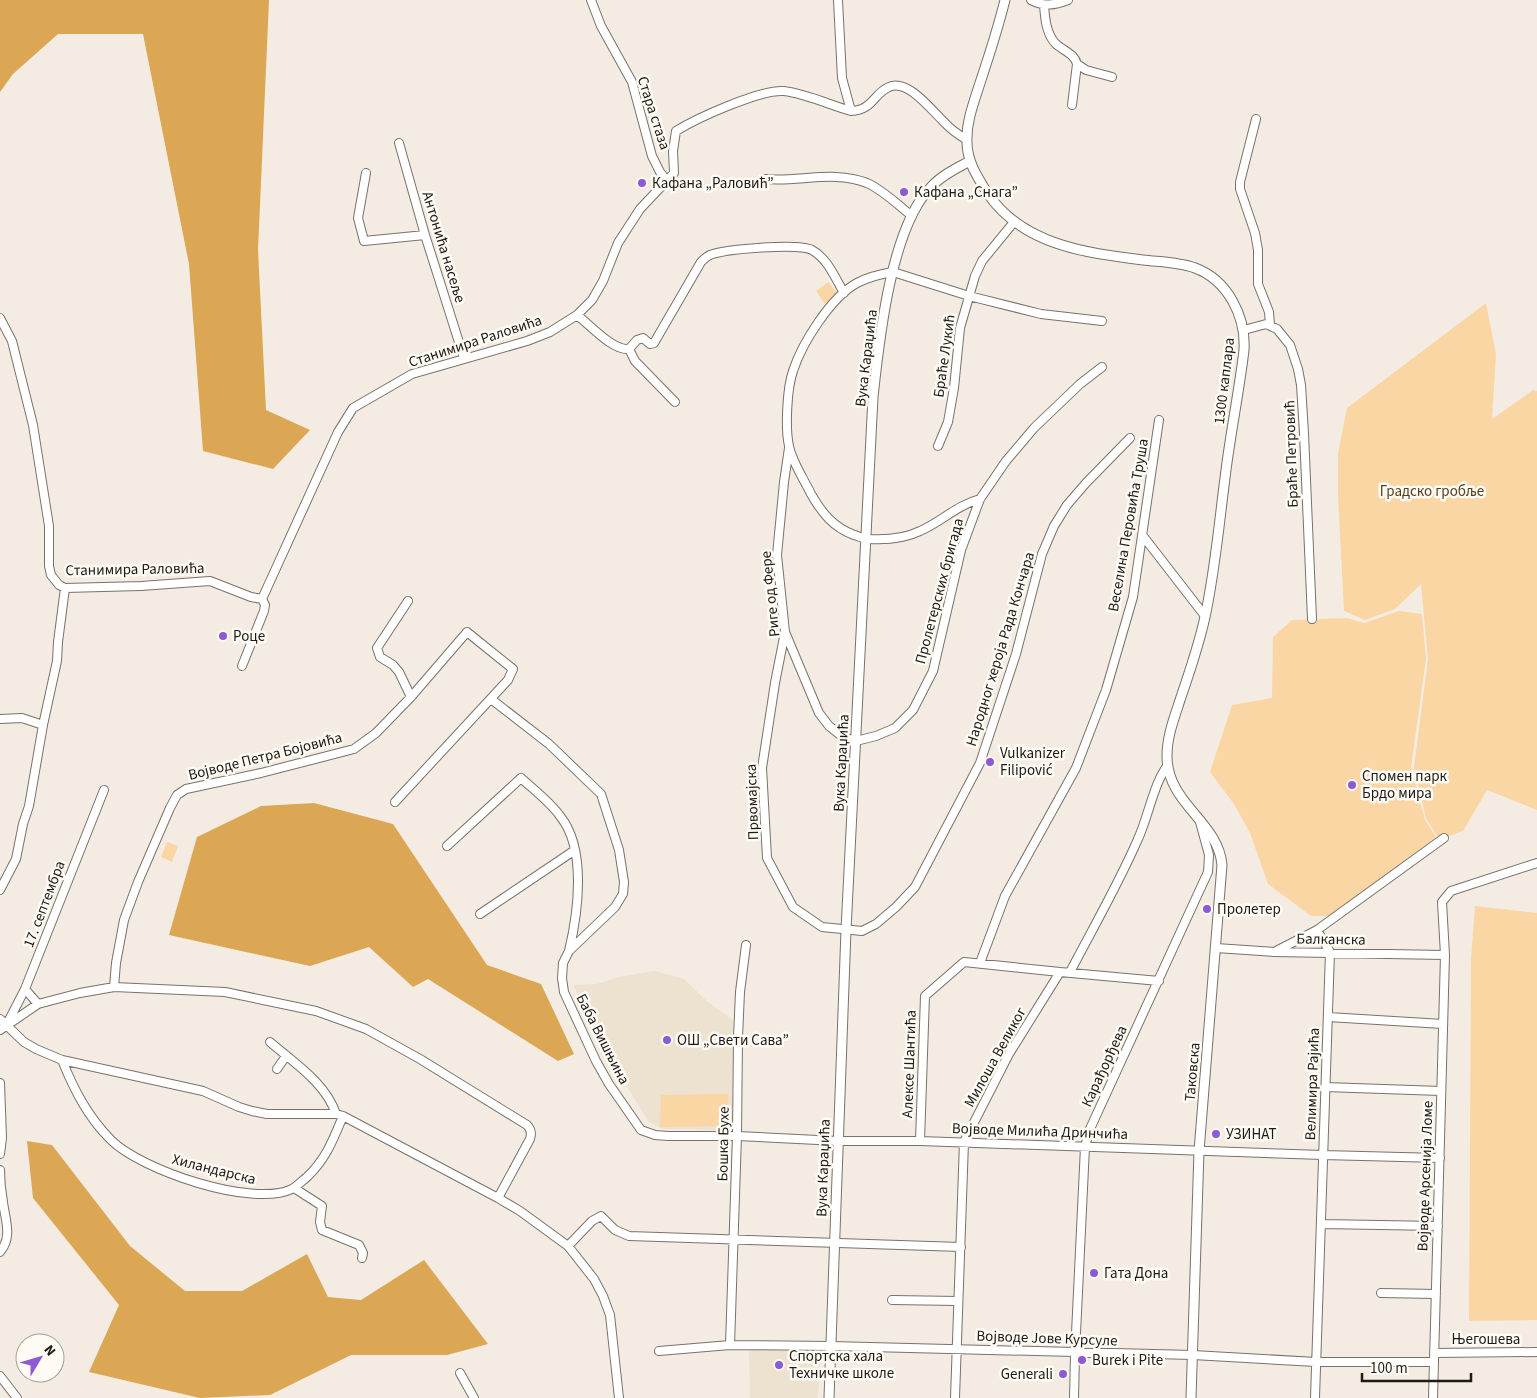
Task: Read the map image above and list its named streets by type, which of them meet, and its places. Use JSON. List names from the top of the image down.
{
  "streets": {
    "street": [
      "Стара стаза",
      "Антонића насеље",
      "Станимира Раловића",
      "Браће Лукић",
      "Вука Караџића",
      "1300 каплара",
      "Браће Петровић",
      "Веселина Перовића Труша",
      "Пролетерских бригада",
      "Риге од Фере",
      "Народног хероја Рада Кончара",
      "Војводе Петра Бојовића",
      "Првомајска",
      "17. септембра",
      "Балканска",
      "Баба Вишњина",
      "Милоша Великог",
      "Алексе Шантића",
      "Карађорђева",
      "Таковска",
      "Велимира Рајића",
      "Војводе Милића Дринчића",
      "Бошка Бухе",
      "Хиландарска",
      "Војводе Арсенија Ломе",
      "Војводе Јове Курсуле",
      "Његошева"
    ]
  },
  "crossings": [
    ["Стара стаза", "Станимира Раловића"],
    ["Антонића насеље", "Станимира Раловића"],
    ["Браће Лукић", "1300 каплара"],
    ["Вука Караџића", "1300 каплара"],
    ["Вука Караџића", "Пролетерских бригада"],
    ["Вука Караџића", "Риге од Фере"],
    ["Вука Караџића", "Народног хероја Рада Кончара"],
    ["Вука Караџића", "Првомајска"],
    ["Вука Караџића", "Војводе Милића Дринчића"],
    ["Вука Караџића", "Војводе Јове Курсуле"],
    ["1300 каплара", "Таковска"],
    ["Веселина Перовића Труша", "Алексе Шантића"],
    ["Пролетерских бригада", "Риге од Фере"],
    ["Риге од Фере", "Првомајска"],
    ["Народног хероја Рада Кончара", "Првомајска"],
    ["Балканска", "Таковска"],
    ["Балканска", "Велимира Рајића"],
    ["Балканска", "Војводе Арсенија Ломе"],
    ["Баба Вишњина", "Војводе Милића Дринчића"],
    ["Милоша Великог", "Алексе Шантића"],
    ["Милоша Великог", "Војводе Милића Дринчића"],
    ["Милоша Великог", "Војводе Јове Курсуле"],
    ["Алексе Шантића", "Војводе Милића Дринчића"],
    ["Карађорђева", "Таковска"],
    ["Карађорђева", "Војводе Милића Дринчића"],
    ["Карађорђева", "Војводе Јове Курсуле"],
    ["Таковска", "Војводе Милића Дринчића"],
    ["Таковска", "Војводе Јове Курсуле"],
    ["Велимира Рајића", "Војводе Милића Дринчића"],
    ["Велимира Рајића", "Војводе Јове Курсуле"],
    ["Војводе Милића Дринчића", "Бошка Бухе"],
    ["Војводе Милића Дринчића", "Војводе Арсенија Ломе"],
    ["Бошка Бухе", "Војводе Јове Курсуле"],
    ["Војводе Арсенија Ломе", "Војводе Јове Курсуле"],
    ["Војводе Арсенија Ломе", "Његошева"]
  ],
  "parks": ["Градско гробље"],
  "places": [
    "Кафана „Раловић”",
    "Кафана „Снага”",
    "Роце",
    "Vulkanizer Filipović",
    "Спомен парк Брдо мира",
    "Пролетер",
    "ОШ „Свети Сава”",
    "УЗИНАТ",
    "Гата Дона",
    "Burek i Pite",
    "Спортска хала Техничке школе",
    "Generali"
  ],
  "scale_bar": "100 m",
  "north": "top right"
}
